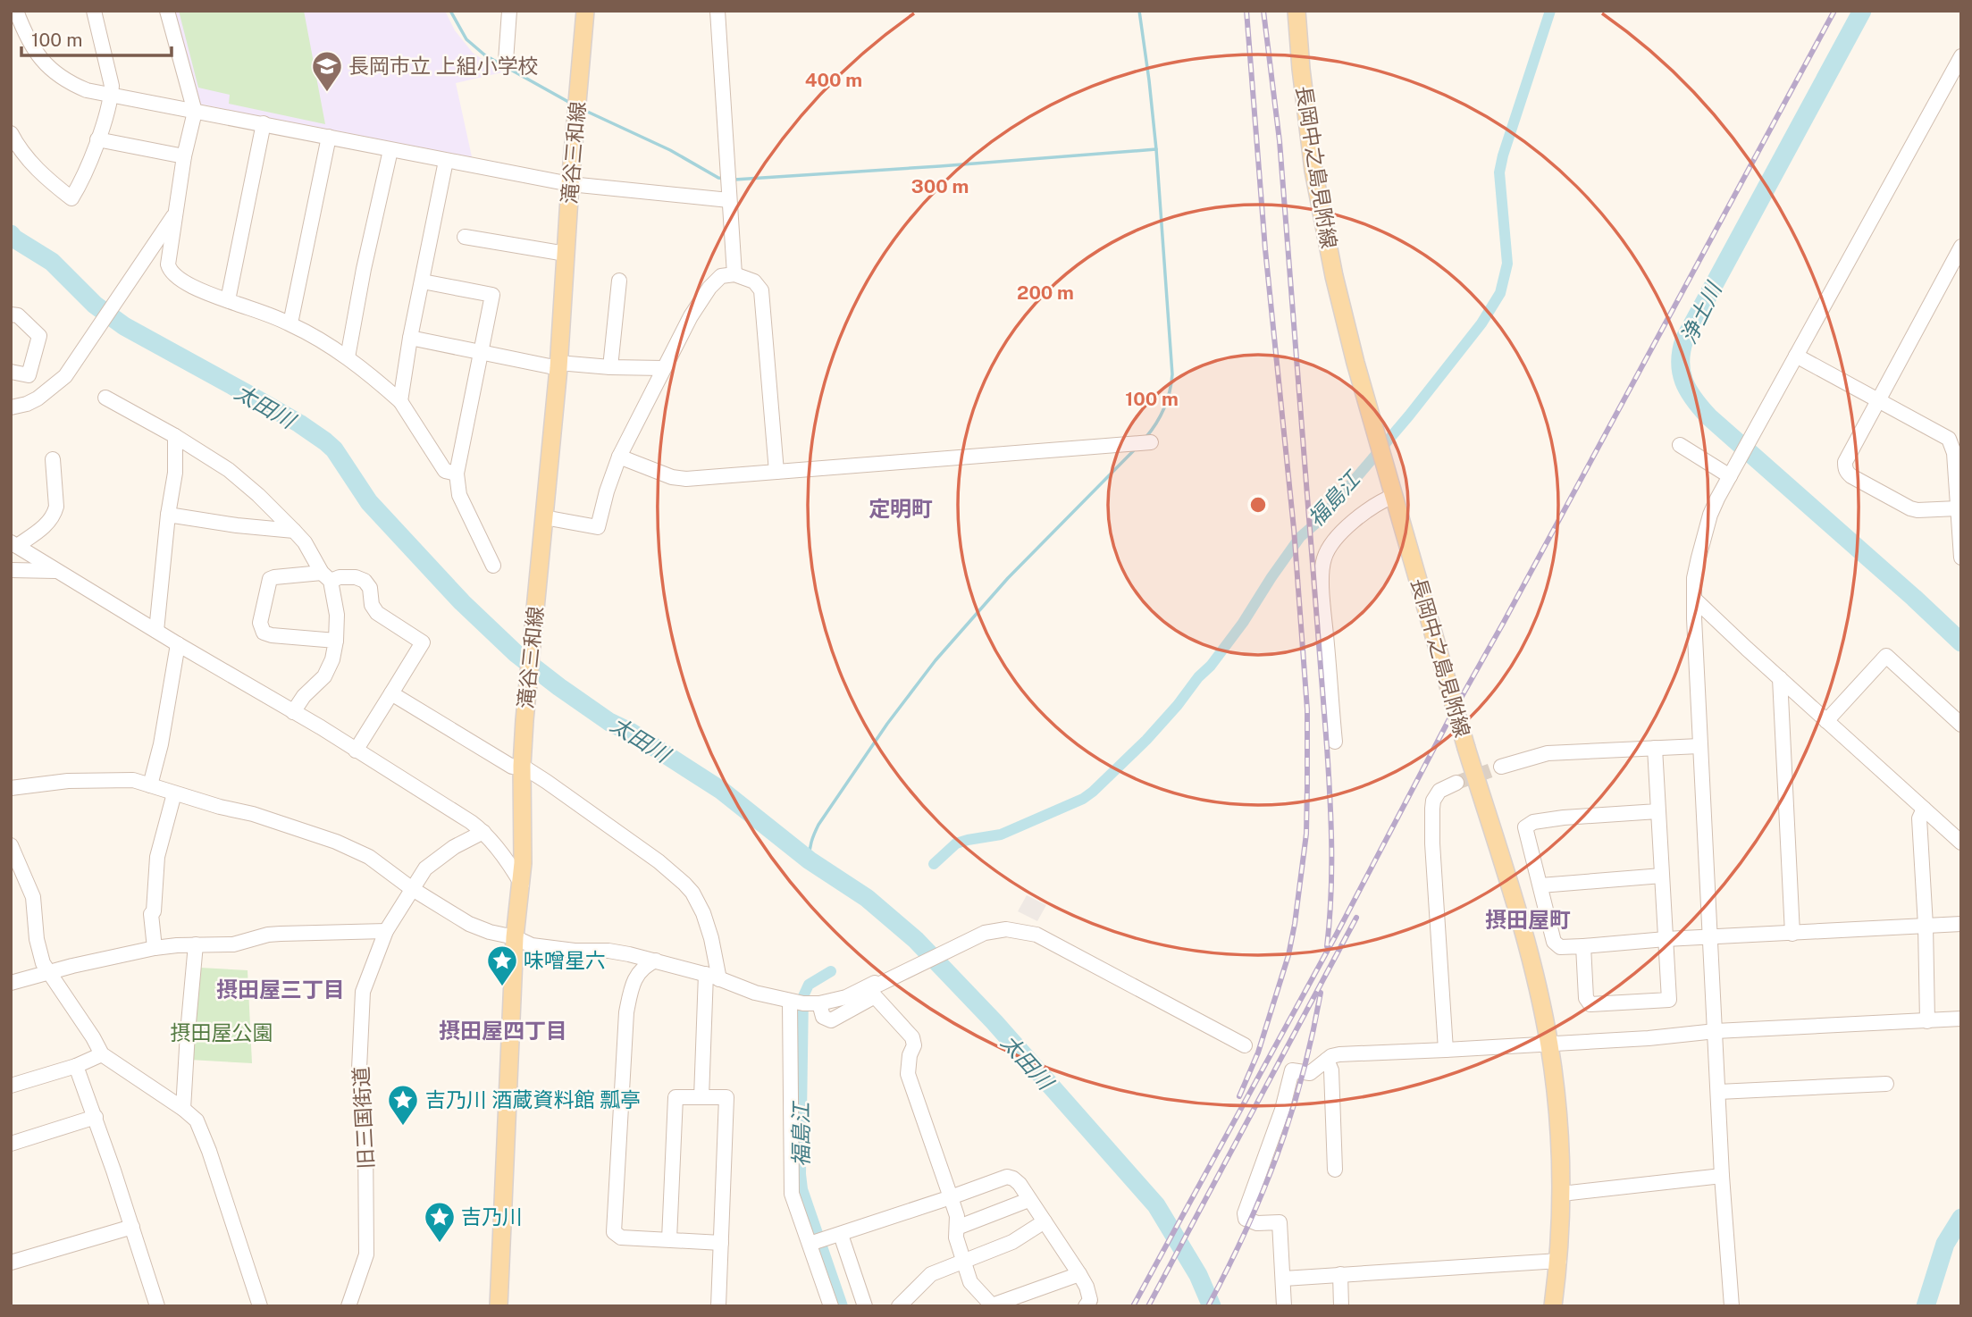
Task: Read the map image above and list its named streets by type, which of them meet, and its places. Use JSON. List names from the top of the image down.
{
  "streets": {
    "main road": ["滝谷三和線", "長岡中之島見附線"],
    "street": ["旧三国街道"]
  },
  "districts": [
    "定明町",
    "摂田屋町",
    "摂田屋三丁目",
    "摂田屋四丁目"
  ],
  "water": ["浄土川", "太田川", "福島江"],
  "parks": ["摂田屋公園"],
  "places": {
    "school or university": ["長岡市立 上組小学校"],
    "place": ["味噌星六", "吉乃川 酒蔵資料館 瓢亭", "吉乃川"]
  },
  "scale_bar": "100 m",
  "rings": [
    "400 m",
    "300 m",
    "200 m",
    "100 m"
  ]
}
